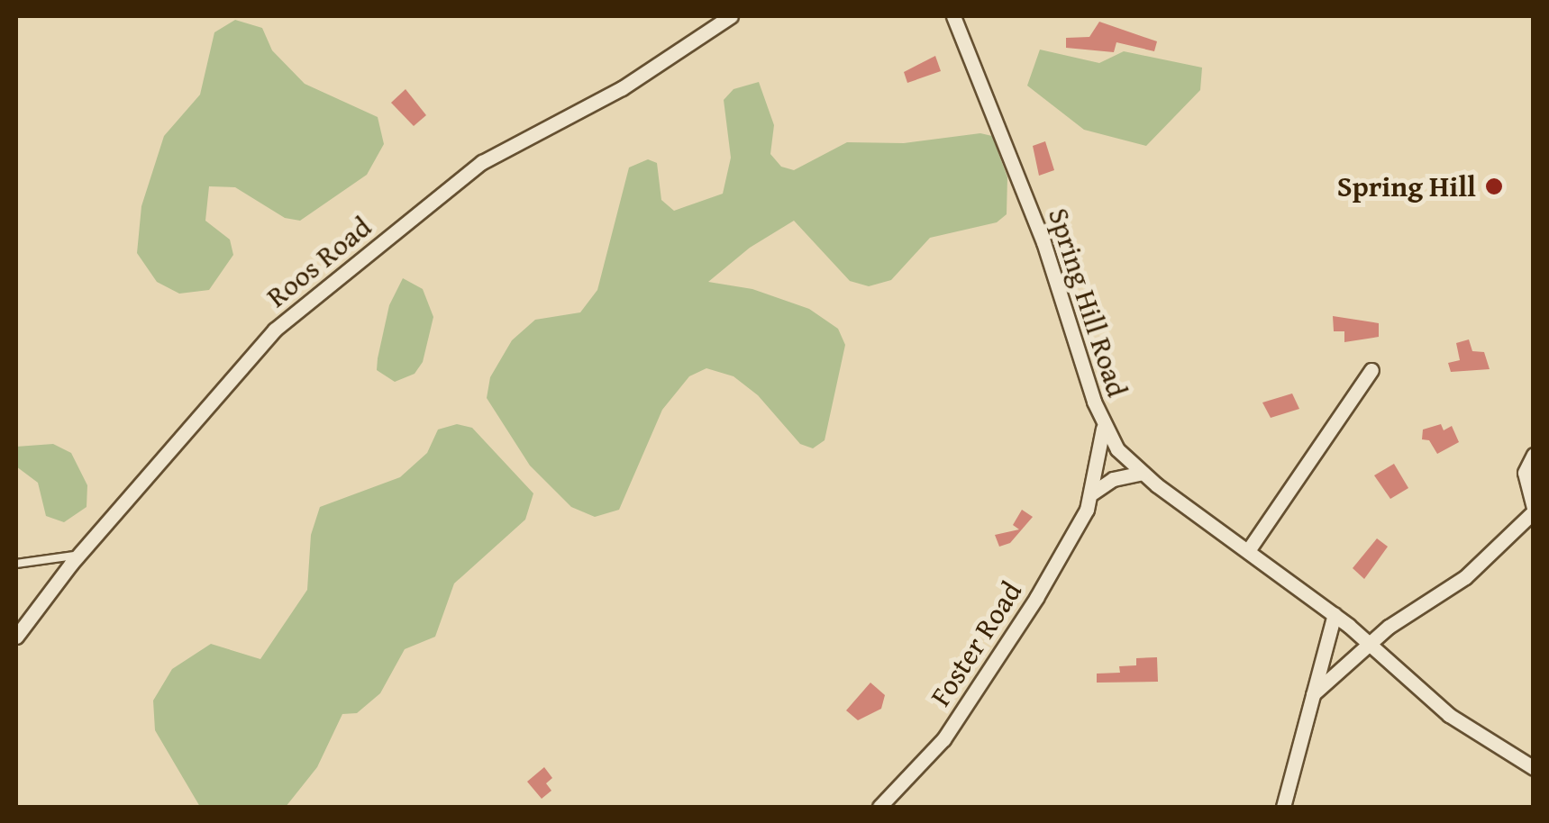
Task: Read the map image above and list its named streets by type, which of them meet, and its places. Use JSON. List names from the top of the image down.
{
  "streets": {
    "street": ["Roos Road", "Spring Hill Road", "Foster Road"]
  },
  "crossings": [
    ["Spring Hill Road", "Foster Road"]
  ],
  "places": ["Spring Hill"]
}
